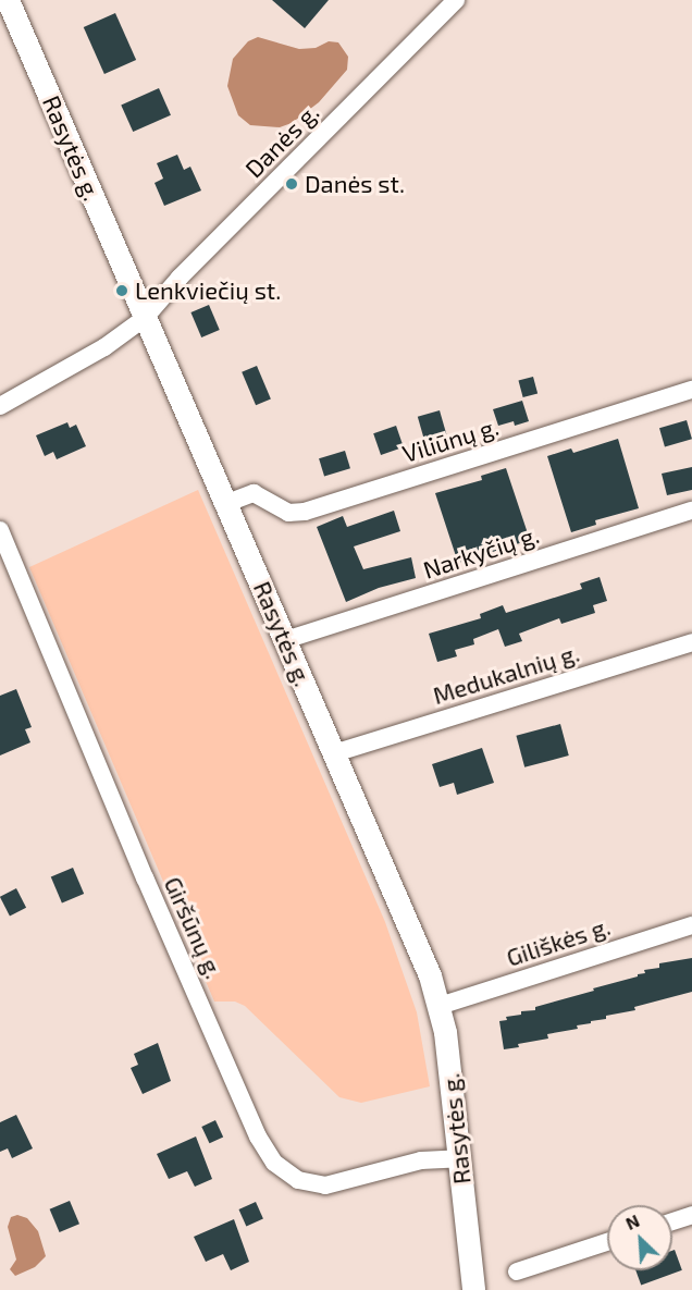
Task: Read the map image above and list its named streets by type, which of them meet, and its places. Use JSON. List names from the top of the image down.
{
  "streets": {
    "main road": ["Rasytės g."],
    "street": [
      "Danės g.",
      "Viliūnų g.",
      "Narkyčių g.",
      "Medukalnių g.",
      "Giršūnų g.",
      "Giliškės g."
    ]
  },
  "crossings": [
    ["Danės g.", "Rasytės g."],
    ["Rasytės g.", "Viliūnų g."],
    ["Rasytės g.", "Narkyčių g."],
    ["Rasytės g.", "Medukalnių g."],
    ["Rasytės g.", "Giršūnų g."],
    ["Rasytės g.", "Giliškės g."]
  ],
  "places": ["Danės st.", "Lenkviečių st."],
  "north": "top left"
}
